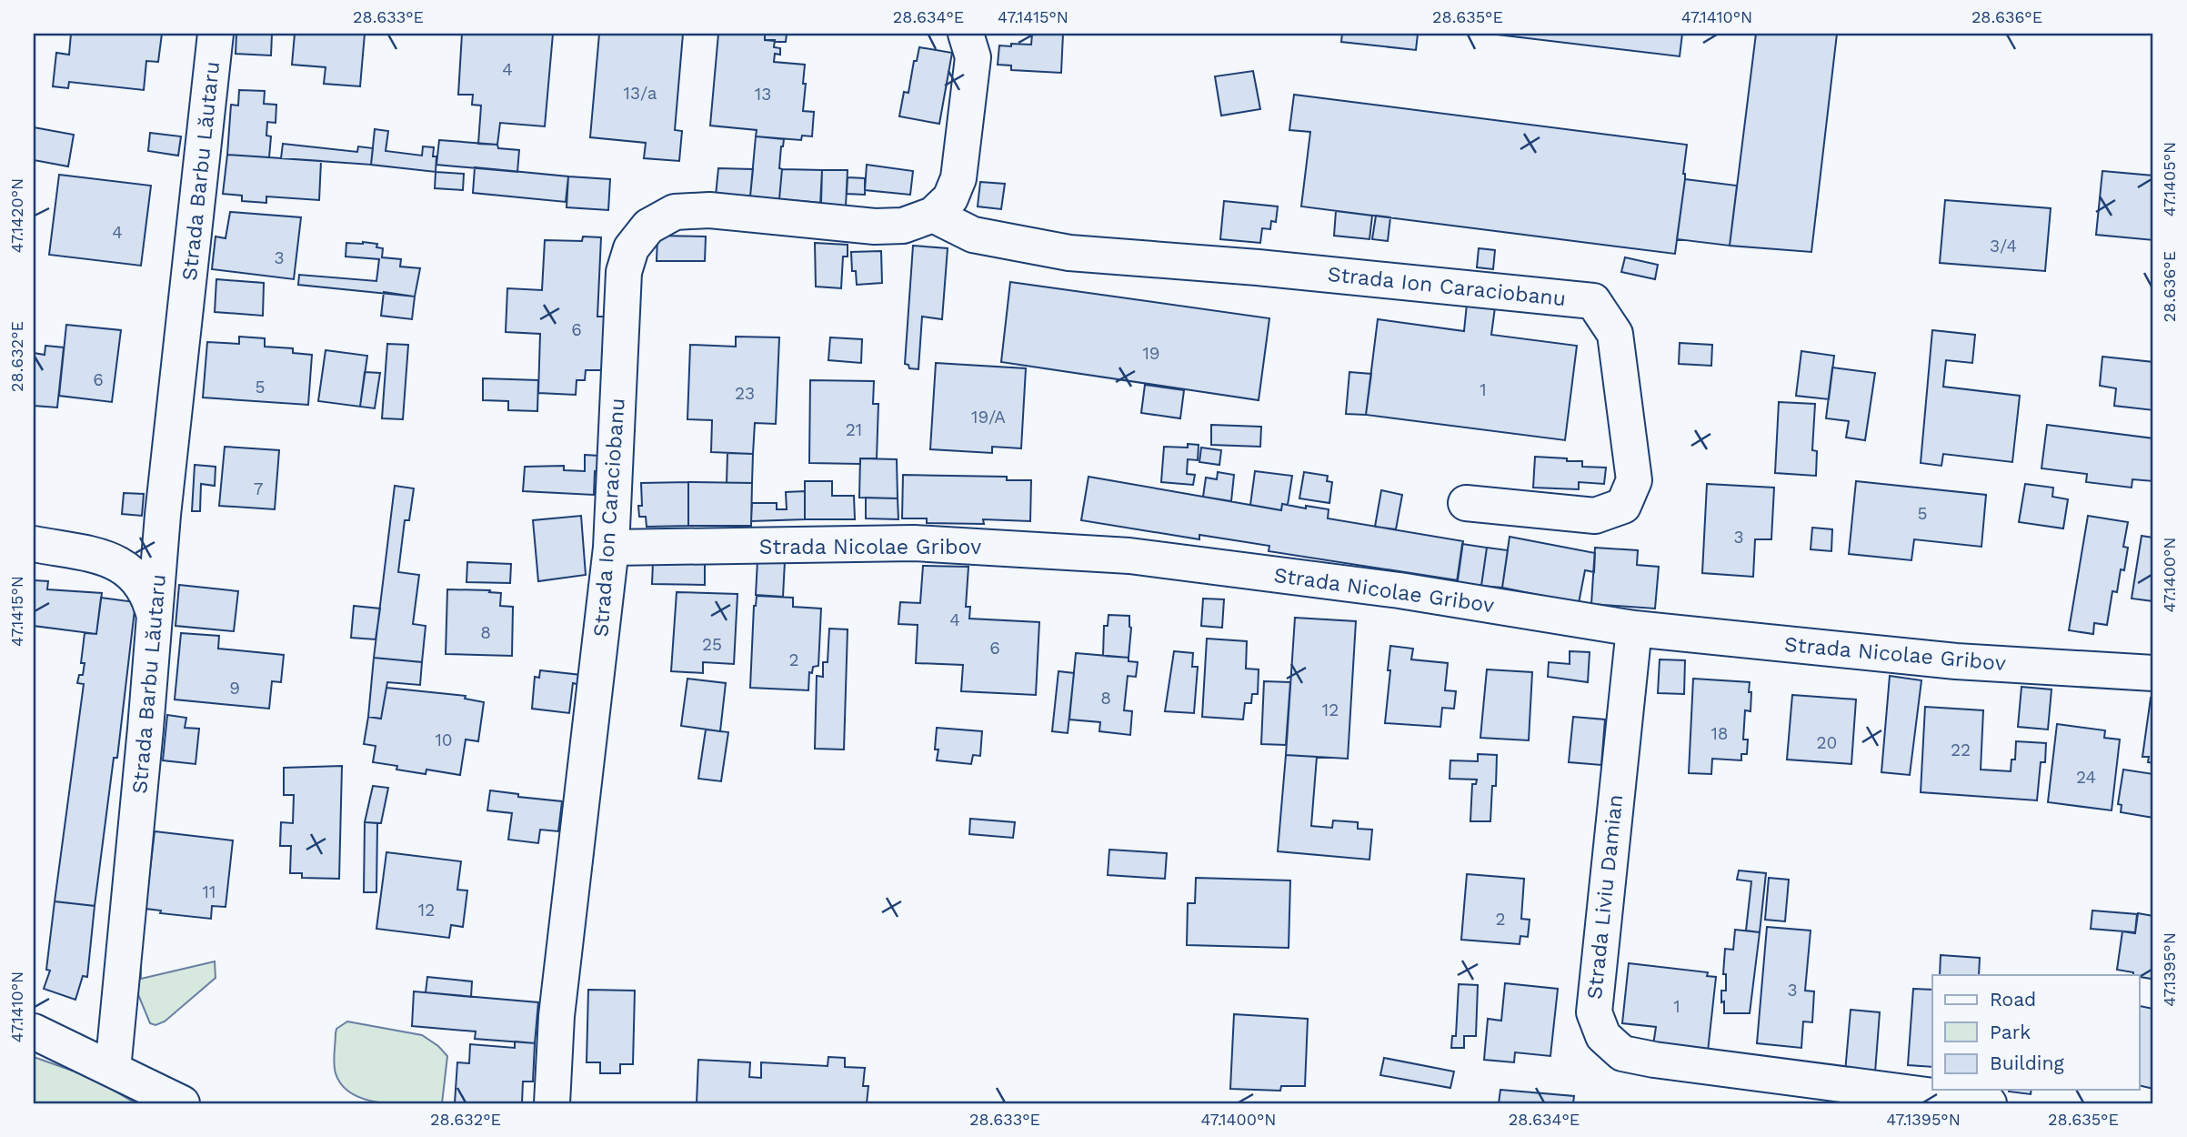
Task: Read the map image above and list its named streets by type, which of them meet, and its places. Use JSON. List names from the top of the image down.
{
  "streets": {
    "street": [
      "Strada Barbu Lăutaru",
      "Strada Ion Caraciobanu",
      "Strada Nicolae Gribov",
      "Strada Liviu Damian"
    ]
  },
  "crossings": [
    ["Strada Ion Caraciobanu", "Strada Nicolae Gribov"],
    ["Strada Nicolae Gribov", "Strada Liviu Damian"]
  ],
  "house_numbers": [
    "4",
    "13/a",
    "13",
    "4",
    "3/4",
    "3",
    "6",
    "19",
    "6",
    "5",
    "1",
    "23",
    "19/A",
    "21",
    "7",
    "5",
    "3",
    "4",
    "8",
    "25",
    "6",
    "2",
    "9",
    "8",
    "12",
    "18",
    "10",
    "20",
    "22",
    "24",
    "11",
    "12",
    "2",
    "3",
    "1"
  ],
  "legend": ["Road", "Park", "Building"],
  "coordinates": [
    "28.633°E",
    "28.634°E",
    "47.1415°N",
    "28.635°E",
    "47.1410°N",
    "28.636°E",
    "47.1405°N",
    "47.1420°N",
    "28.632°E",
    "47.1400°N",
    "47.1395°N"
  ]
}
